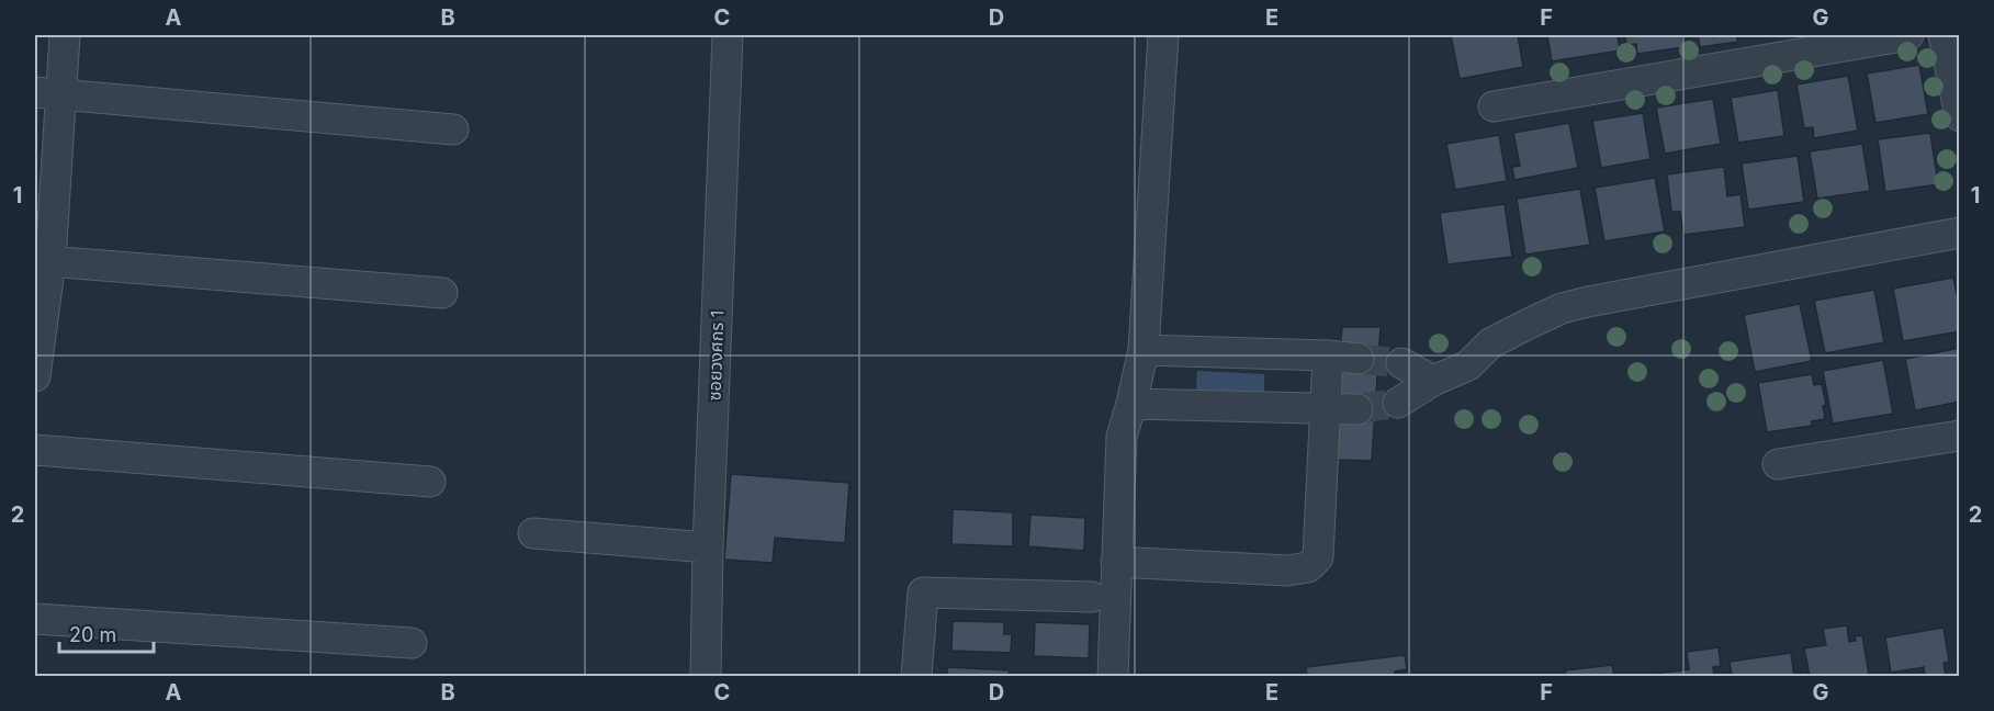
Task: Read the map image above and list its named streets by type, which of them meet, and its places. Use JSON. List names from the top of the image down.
{
  "streets": {
    "street": ["ซอยวงศกร 1"]
  },
  "scale_bar": "20 m",
  "grid": {
    "columns": [
      "A",
      "B",
      "C",
      "D",
      "E",
      "F",
      "G"
    ],
    "rows": ["1", "2"]
  }
}
